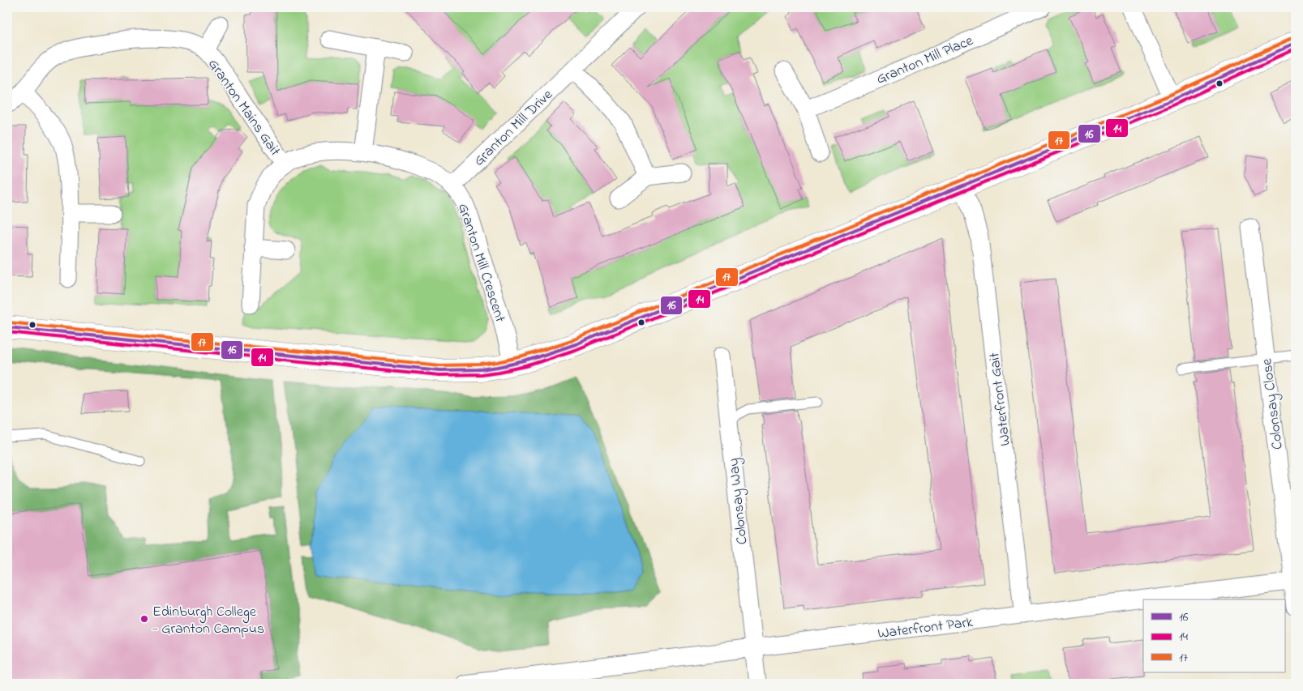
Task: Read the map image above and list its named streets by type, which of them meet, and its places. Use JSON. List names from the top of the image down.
{
  "streets": {
    "street": [
      "Granton Mill Place",
      "Granton Mains Gait",
      "Granton Mill Drive",
      "Granton Mill Crescent",
      "Waterfront Gait",
      "Colonsay Close",
      "Colonsay Way",
      "Waterfront Park"
    ]
  },
  "crossings": [
    ["Granton Mains Gait", "Granton Mill Crescent"],
    ["Granton Mill Drive", "Granton Mill Crescent"],
    ["Waterfront Gait", "Waterfront Park"],
    ["Colonsay Close", "Waterfront Park"],
    ["Colonsay Way", "Waterfront Park"]
  ],
  "places": ["Edinburgh College - Granton Campus"],
  "lines": ["transit line 17", "transit line 16", "transit line 14"],
  "legend": ["16", "14", "17"]
}
